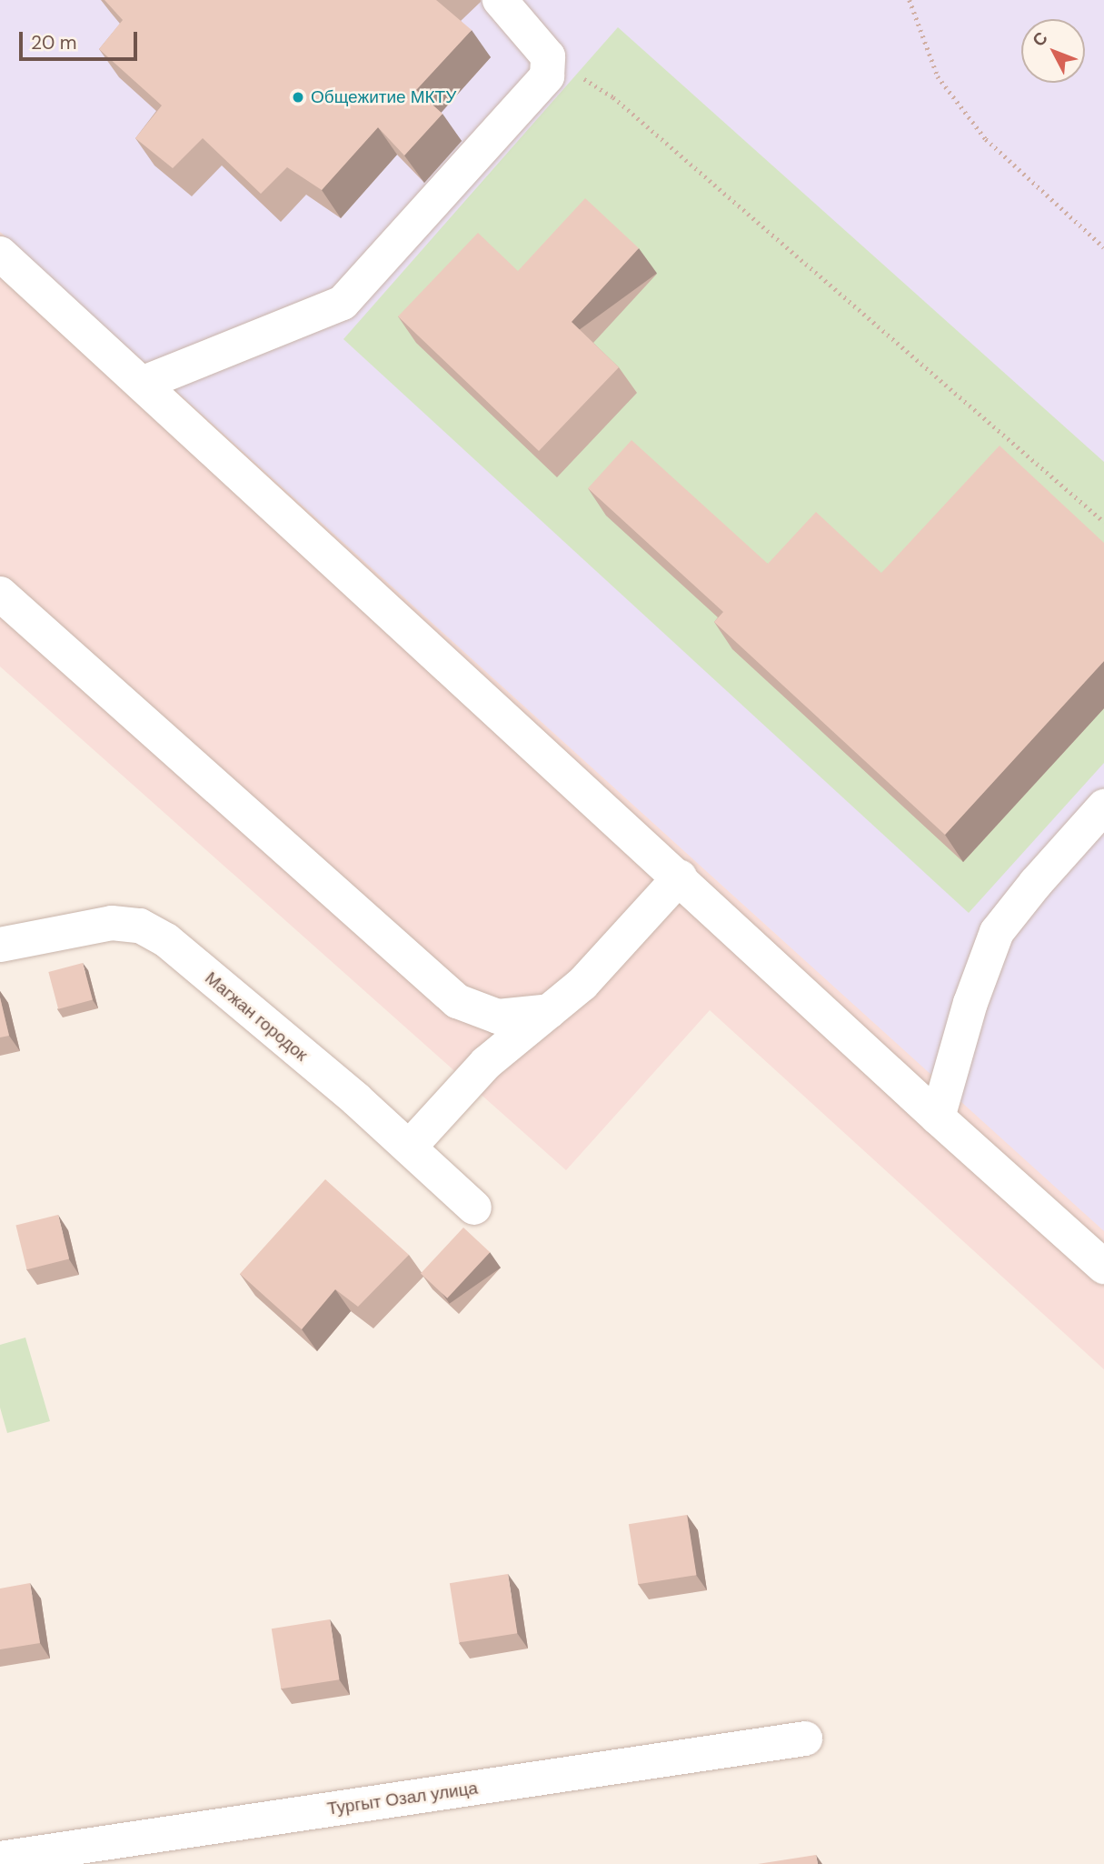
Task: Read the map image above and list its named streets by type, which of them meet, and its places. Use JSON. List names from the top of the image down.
{
  "streets": {
    "street": ["Магжан городок", "Тургыт Озал улица"]
  },
  "places": ["Общежитие МКТУ"],
  "scale_bar": "20 m",
  "north": "top left"
}
